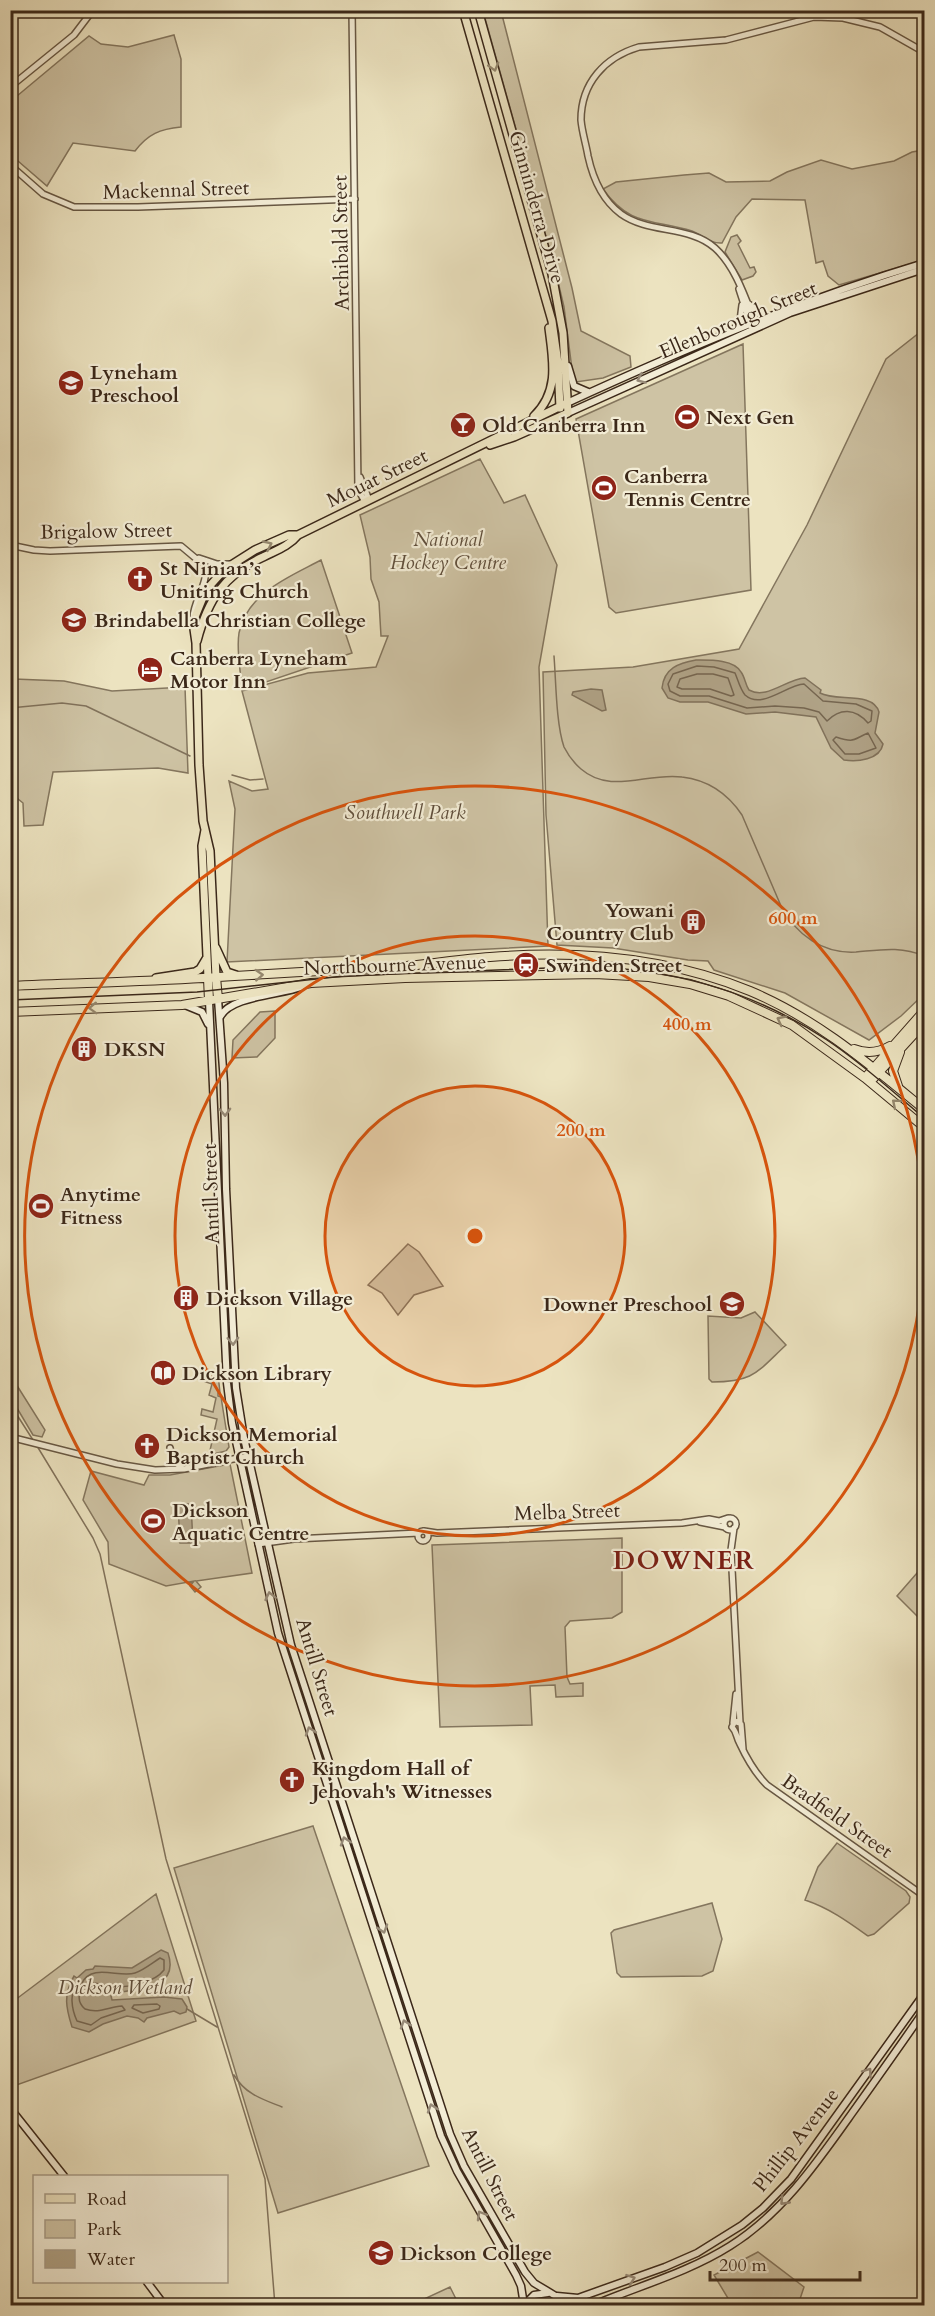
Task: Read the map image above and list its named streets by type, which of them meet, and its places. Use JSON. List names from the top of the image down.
{
  "streets": {
    "highway": ["Mouat Street", "Northbourne Avenue"],
    "main road": [
      "Ginninderra Drive",
      "Ellenborough Street",
      "Brigalow Street",
      "Antill Street",
      "Phillip Avenue"
    ],
    "street": [
      "Mackennal Street",
      "Archibald Street",
      "Melba Street",
      "Bradfield Street"
    ]
  },
  "crossings": [
    ["Mackennal Street", "Archibald Street"],
    ["Ginninderra Drive", "Ellenborough Street"],
    ["Ginninderra Drive", "Mouat Street"],
    ["Archibald Street", "Mouat Street"],
    ["Ellenborough Street", "Mouat Street"],
    ["Mouat Street", "Brigalow Street"],
    ["Mouat Street", "Northbourne Avenue"],
    ["Mouat Street", "Antill Street"],
    ["Northbourne Avenue", "Antill Street"],
    ["Antill Street", "Melba Street"],
    ["Antill Street", "Phillip Avenue"],
    ["Melba Street", "Bradfield Street"]
  ],
  "districts": ["DOWNER"],
  "parks": ["National Hockey Centre", "Southwell Park", "Dickson Wetland"],
  "places": {
    "school or university": [
      "Lyneham Preschool",
      "Brindabella Christian College",
      "Downer Preschool",
      "Dickson College"
    ],
    "sports": [
      "Next Gen",
      "Canberra Tennis Centre",
      "Anytime Fitness",
      "Dickson Aquatic Centre"
    ],
    "bar": ["Old Canberra Inn"],
    "church": ["St Ninian’s Uniting Church", "Dickson Memorial Baptist Church", "Kingdom Hall of Jehovah's Witnesses"],
    "hotel": ["Canberra Lyneham Motor Inn"],
    "building": ["Yowani Country Club", "DKSN", "Dickson Village"],
    "station": ["Swinden Street"],
    "library": ["Dickson Library"]
  },
  "legend": ["Road", "Park", "Water"],
  "scale_bar": "200 m",
  "rings": ["600 m", "400 m", "200 m"]
}
